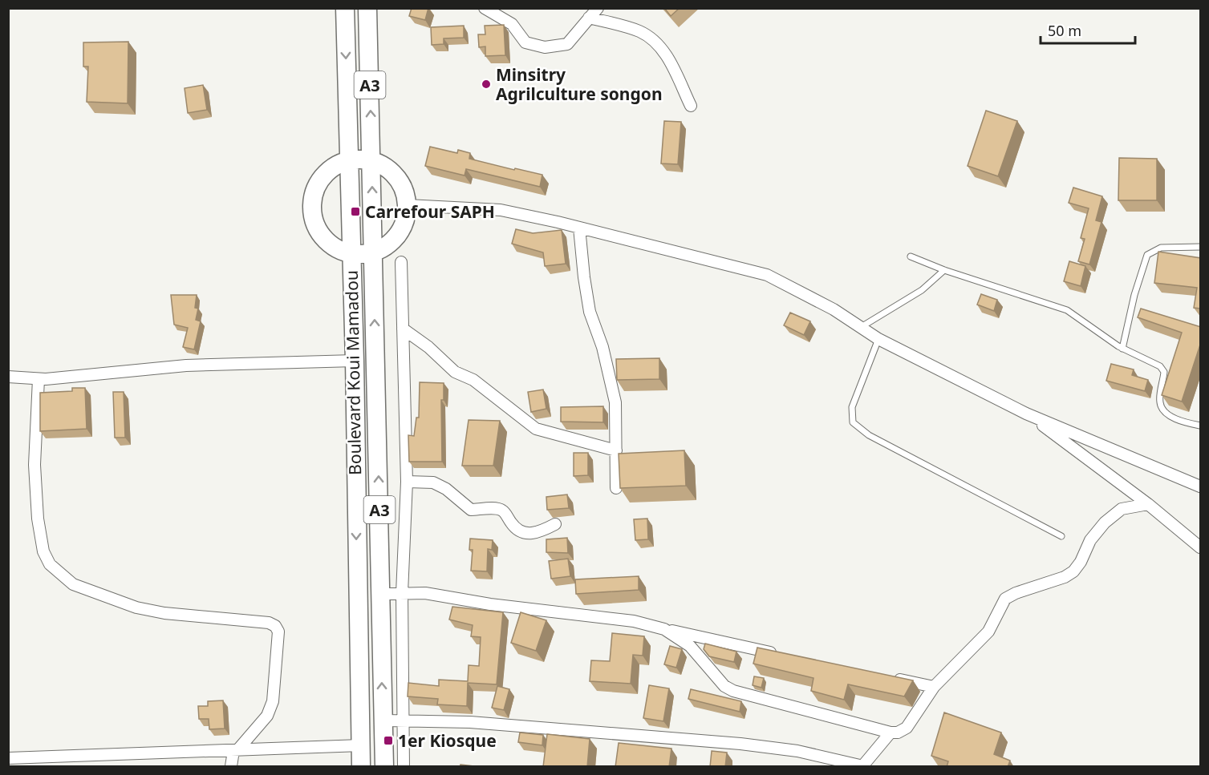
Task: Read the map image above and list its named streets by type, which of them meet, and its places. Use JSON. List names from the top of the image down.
{
  "streets": {
    "main road": ["A3", "Boulevard Koui Mamadou"]
  },
  "places": {
    "other": ["Minsitry Agrilculture songon"],
    "transit": ["Carrefour SAPH", "1er Kiosque"]
  },
  "scale_bar": "50 m"
}
